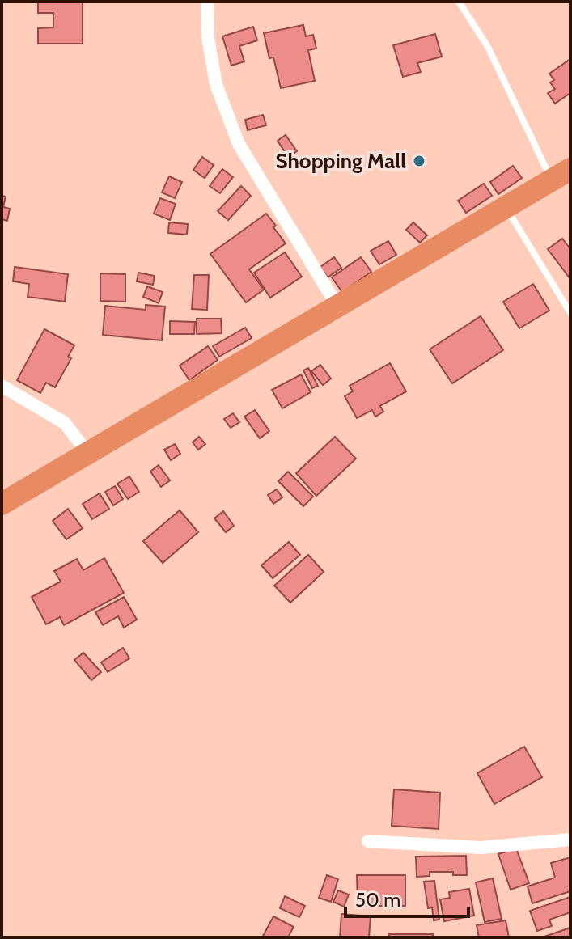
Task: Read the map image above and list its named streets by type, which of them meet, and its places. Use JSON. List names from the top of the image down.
{
  "places": ["Shopping Mall"],
  "scale_bar": "50 m"
}
